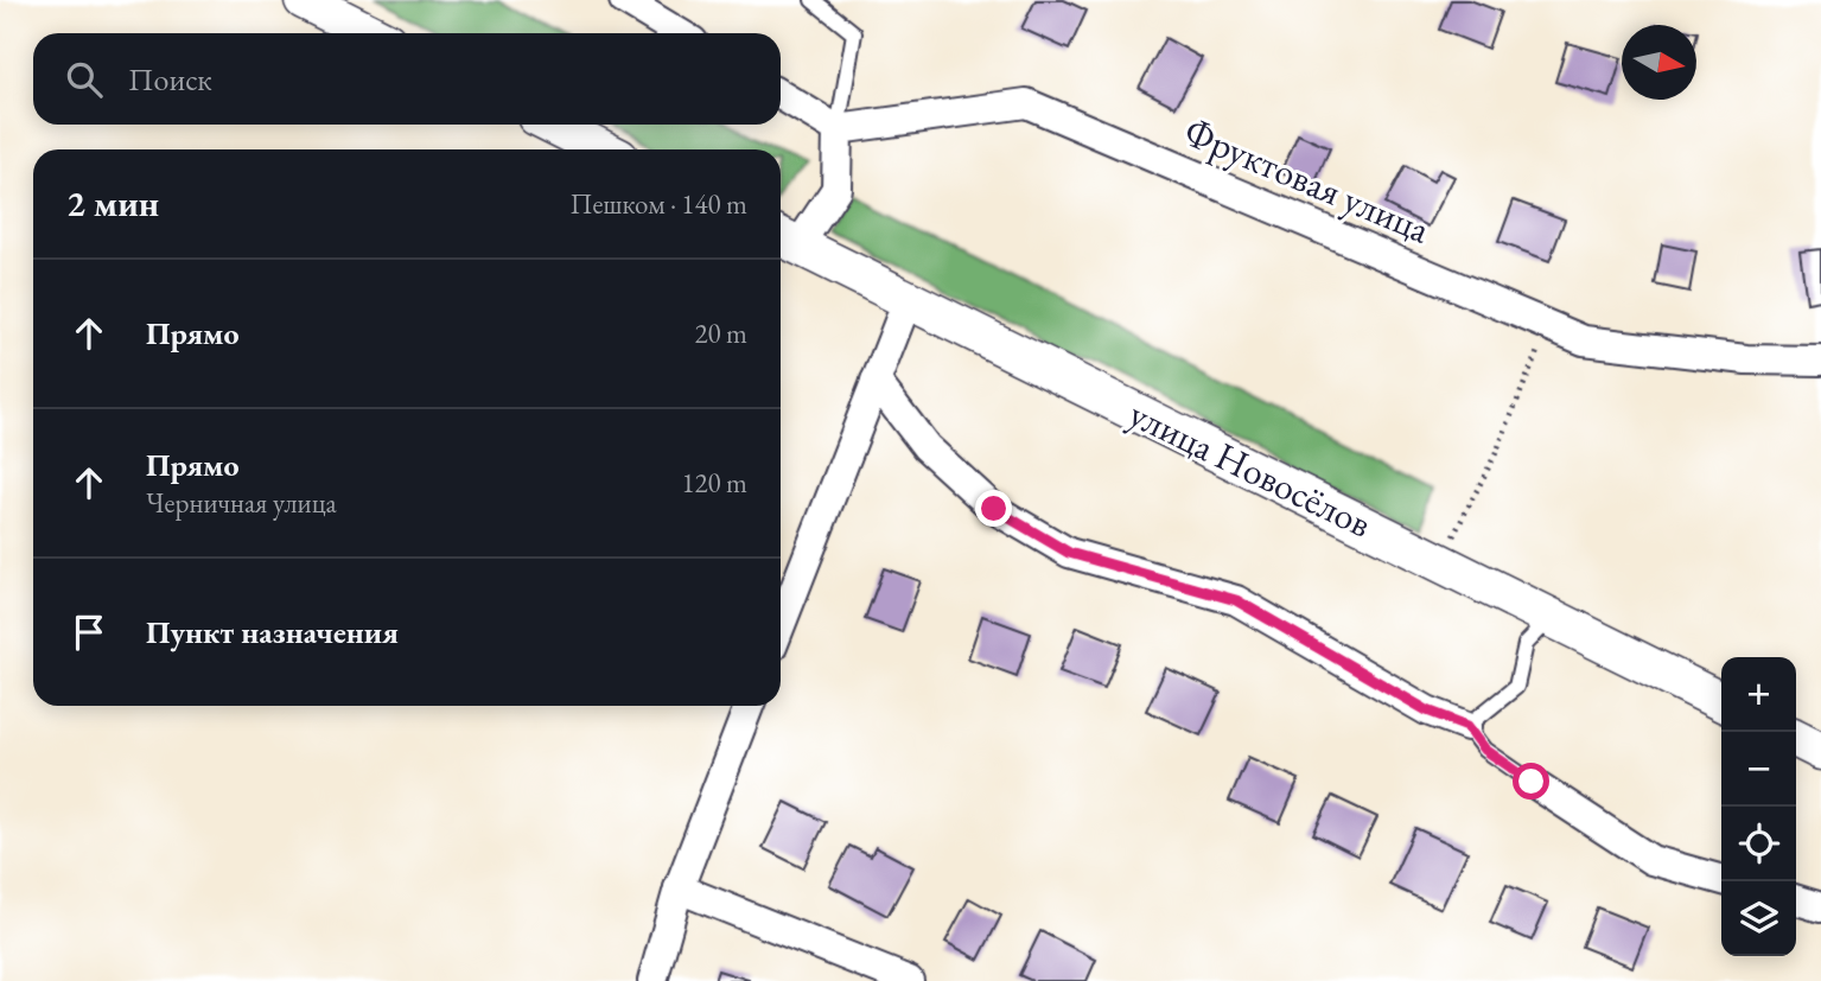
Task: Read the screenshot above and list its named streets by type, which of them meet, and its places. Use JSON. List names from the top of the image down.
{
  "streets": {
    "street": ["Фруктовая улица", "улица Новосёлов"]
  },
  "north": "right",
  "page": {
    "search": "Поиск",
    "heading": ["2 мин", "Пешком · 140 m"],
    "list": [
      ["Прямо", "20 m"],
      ["Прямо", "Черничная улица", "120 m"],
      "Пункт назначения"
    ],
    "map_buttons": ["+", "−"]
  }
}
